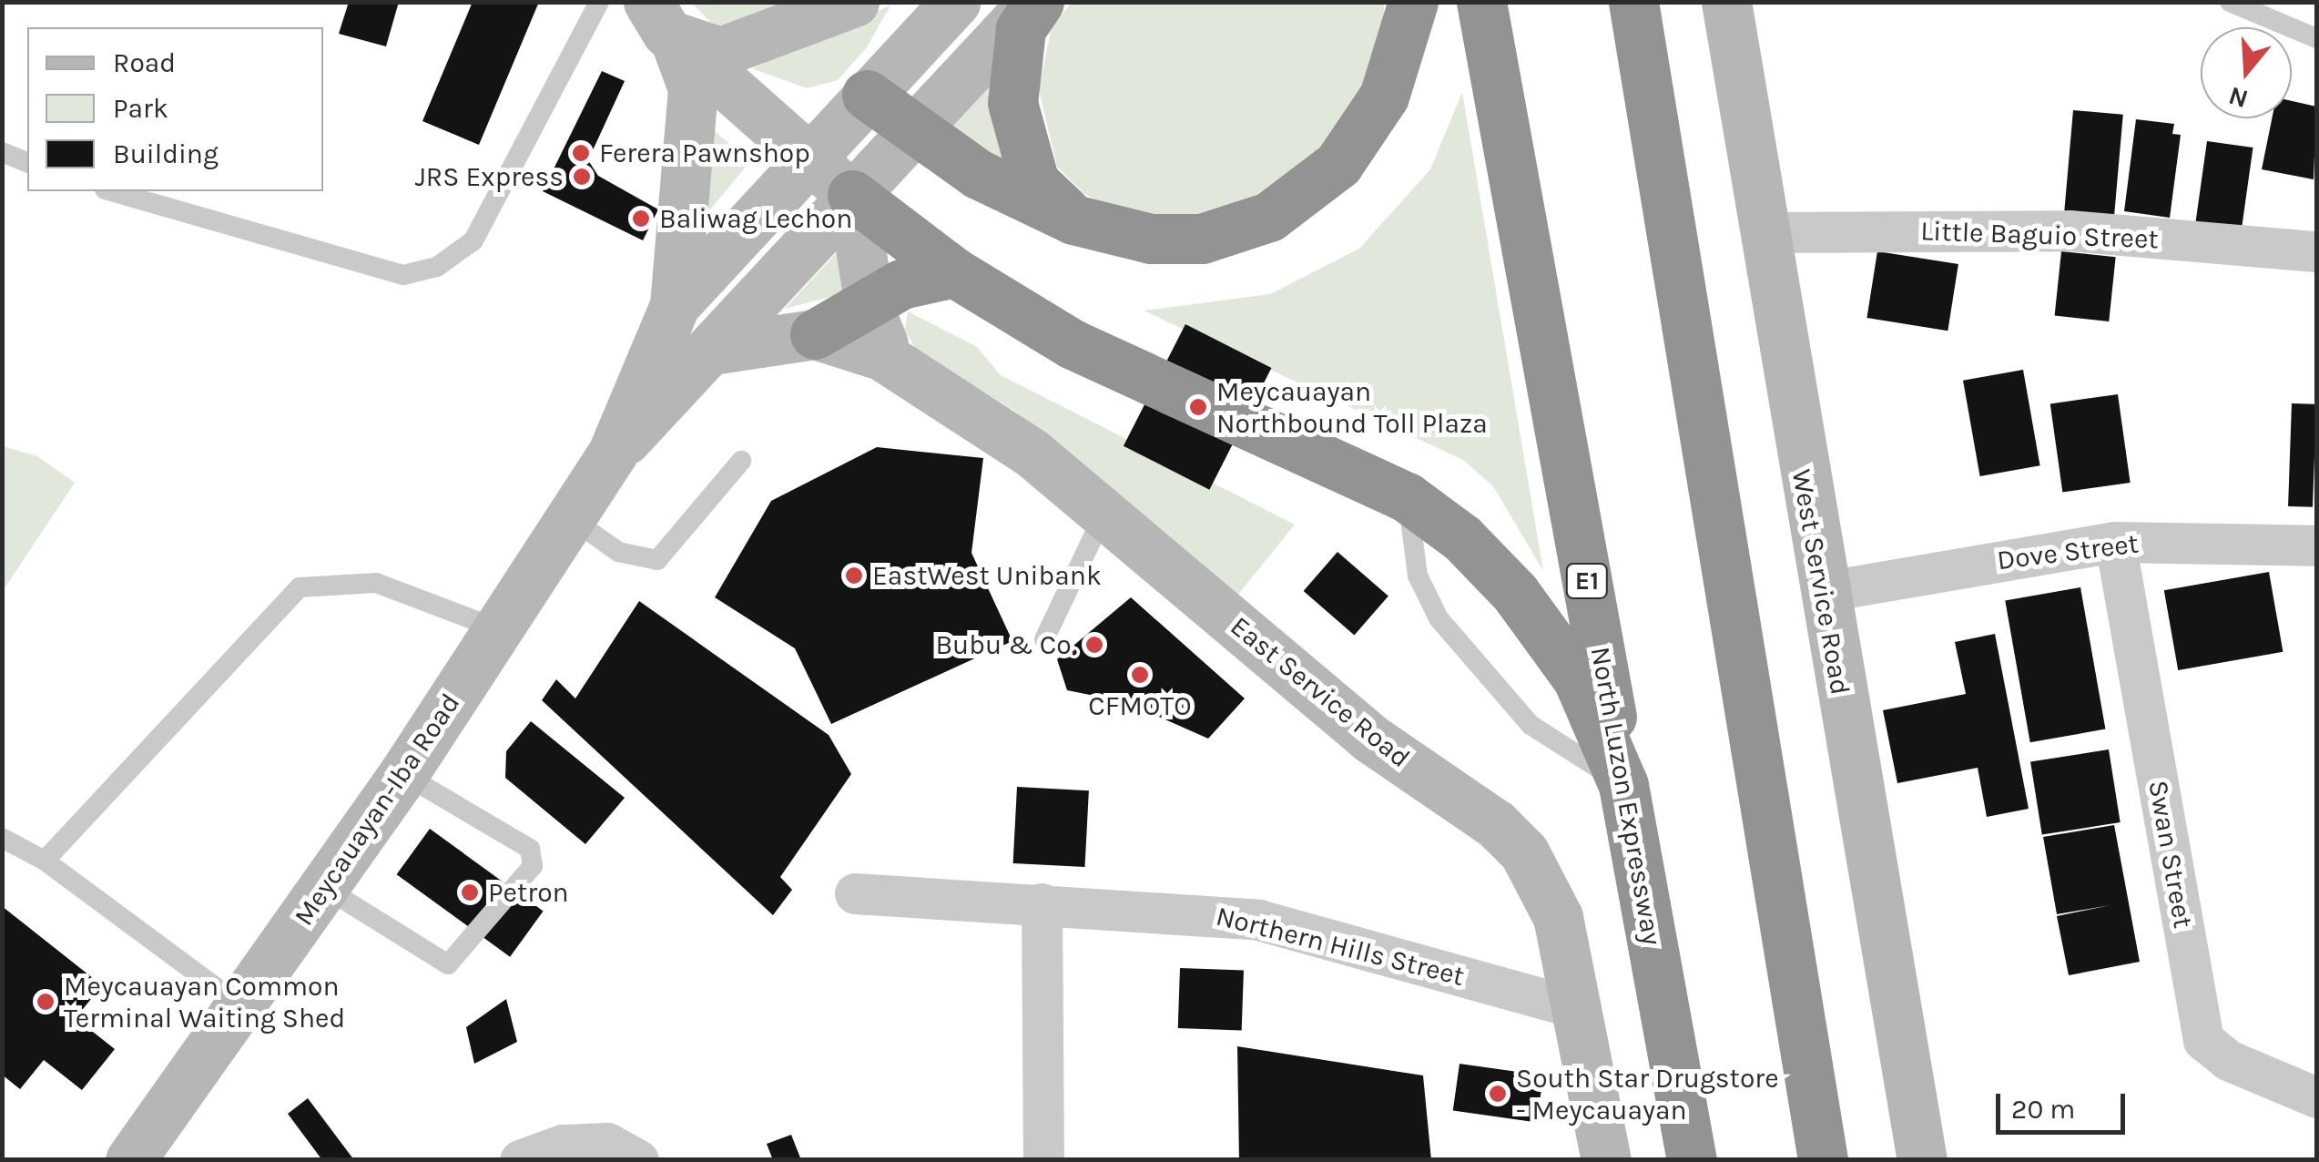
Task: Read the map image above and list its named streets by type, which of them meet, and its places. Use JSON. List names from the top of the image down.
{
  "streets": {
    "highway": ["E1", "North Luzon Expressway"],
    "main road": ["West Service Road", "East Service Road", "Meycauayan-Iba Road"],
    "street": [
      "Little Baguio Street",
      "Dove Street",
      "Swan Street",
      "Northern Hills Street"
    ]
  },
  "crossings": [
    ["Little Baguio Street", "West Service Road"],
    ["Dove Street", "West Service Road"],
    ["Dove Street", "Swan Street"],
    ["East Service Road", "Meycauayan-Iba Road"],
    ["East Service Road", "Northern Hills Street"]
  ],
  "places": [
    "Ferera Pawnshop",
    "JRS Express",
    "Baliwag Lechon",
    "Meycauayan Northbound Toll Plaza",
    "EastWest Unibank",
    "Bubu & Co.",
    "CFMOTO",
    "Petron",
    "Meycauayan Common Terminal Waiting Shed",
    "South Star Drugstore - Meycauayan"
  ],
  "legend": ["Road", "Park", "Building"],
  "scale_bar": "20 m",
  "north": "bottom"
}
